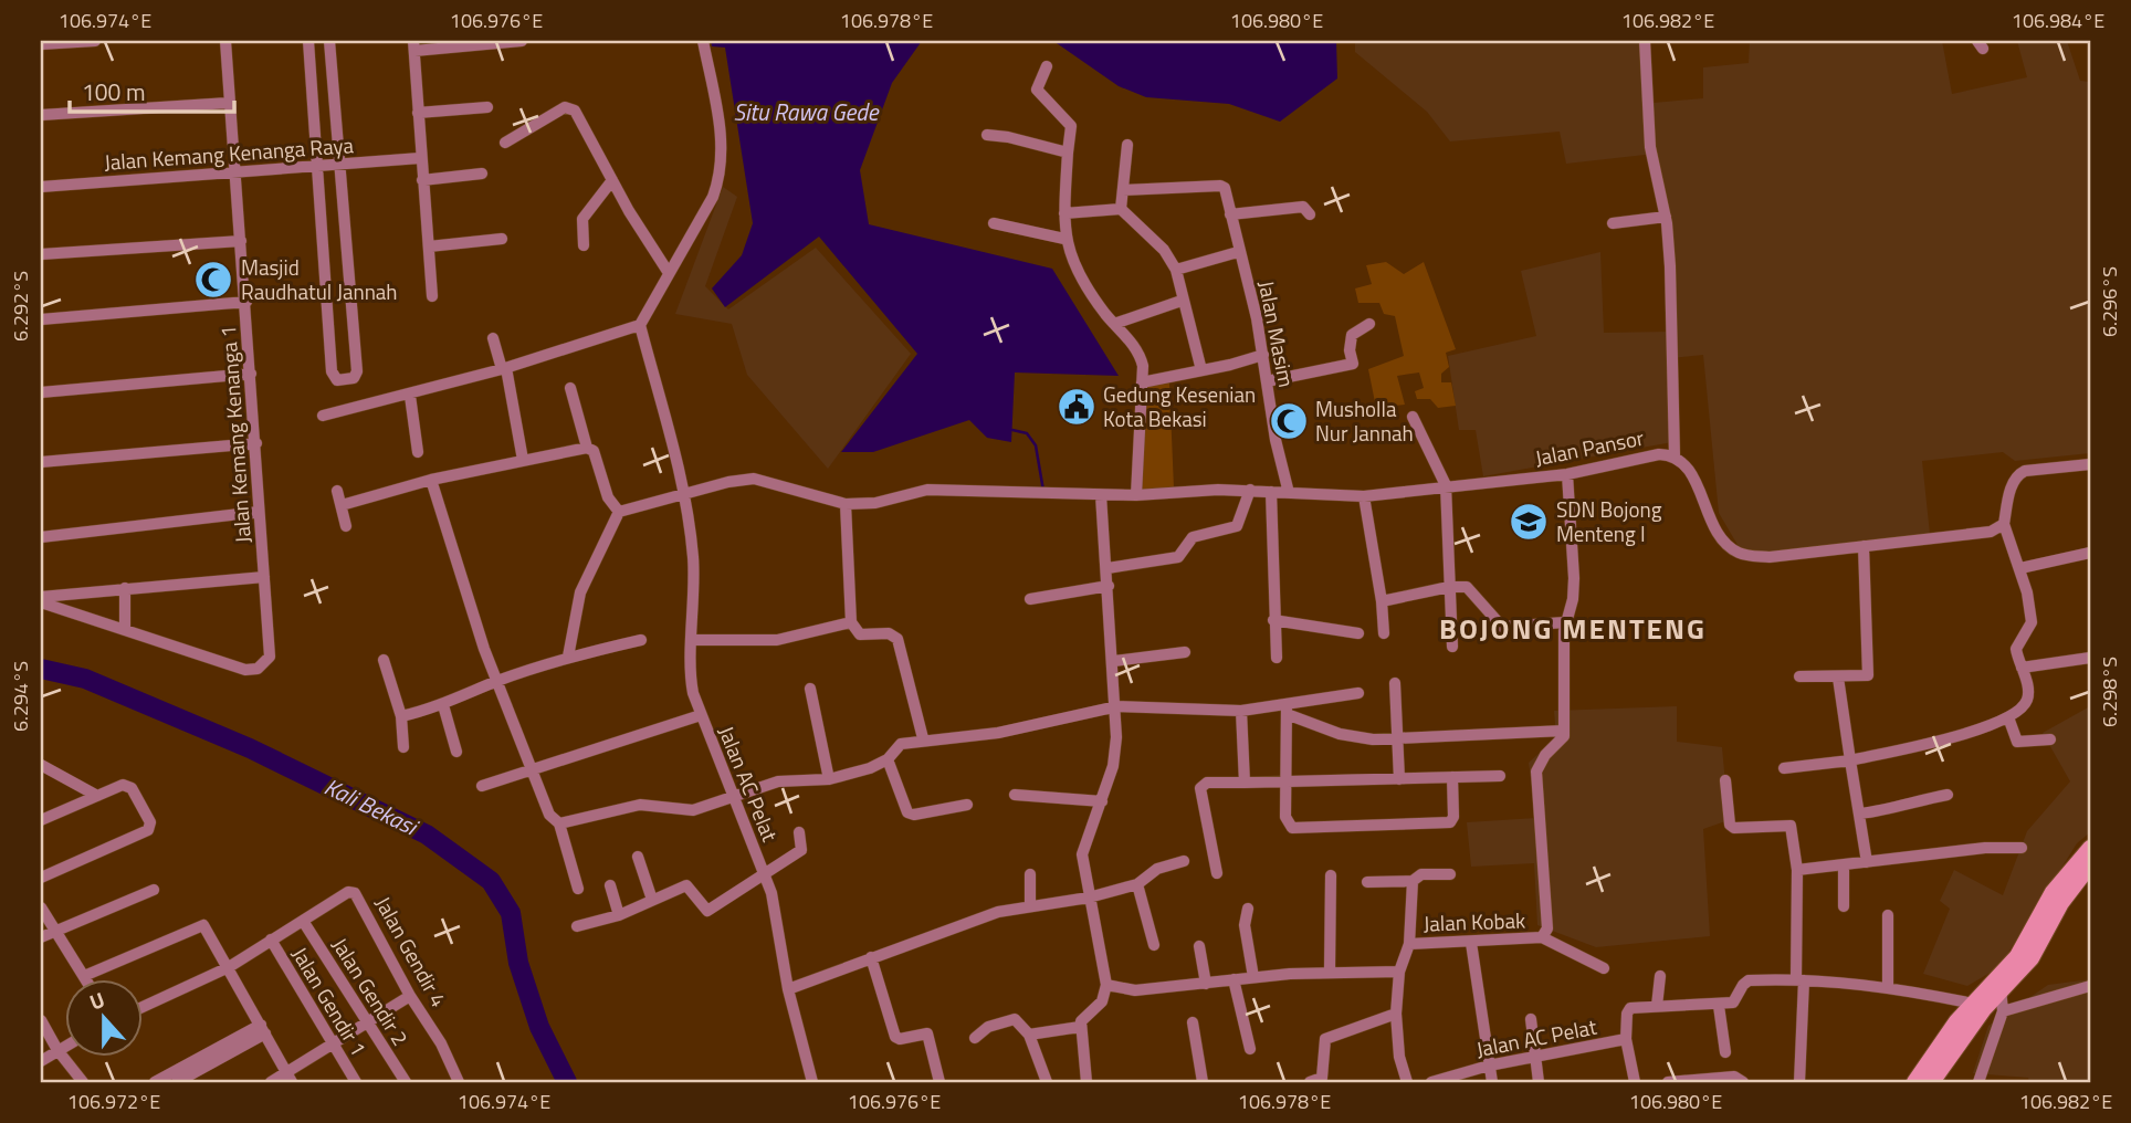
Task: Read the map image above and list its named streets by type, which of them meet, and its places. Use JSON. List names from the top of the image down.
{
  "streets": {
    "street": [
      "Jalan Kemang Kenanga Raya",
      "Jalan Masim",
      "Jalan Kemang Kenanga 1",
      "Jalan Pansor",
      "Jalan AC Pelat",
      "Jalan Kobak",
      "Jalan Gendir 4",
      "Jalan Gendir 2",
      "Jalan Gendir 1"
    ]
  },
  "crossings": [
    ["Jalan Kemang Kenanga Raya", "Jalan Kemang Kenanga 1"],
    ["Jalan Masim", "Jalan Pansor"],
    ["Jalan Gendir 4", "Jalan Gendir 2"]
  ],
  "districts": ["BOJONG MENTENG"],
  "water": ["Situ Rawa Gede", "Kali Bekasi"],
  "places": {
    "mosque": ["Masjid Raudhatul Jannah", "Musholla Nur Jannah"],
    "public building": ["Gedung Kesenian Kota Bekasi"],
    "school or university": ["SDN Bojong Menteng I"]
  },
  "scale_bar": "100 m",
  "north": "top",
  "coordinates": [
    "106.974°E",
    "106.976°E",
    "106.978°E",
    "106.980°E",
    "106.982°E",
    "106.984°E",
    "6.296°S",
    "6.292°S",
    "6.298°S",
    "6.294°S",
    "106.972°E"
  ]
}
